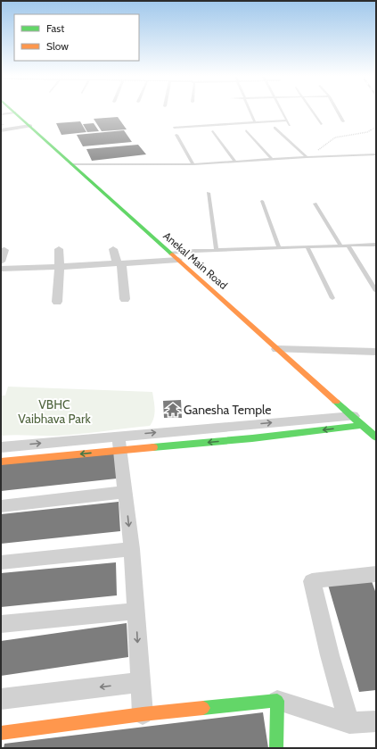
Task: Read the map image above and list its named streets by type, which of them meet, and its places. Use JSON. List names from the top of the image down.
{
  "streets": {
    "main road": ["Anekal Main Road"]
  },
  "parks": ["VBHC Vaibhava Park"],
  "places": {
    "temple": ["Ganesha Temple"]
  },
  "legend": ["Fast", "Slow"]
}
